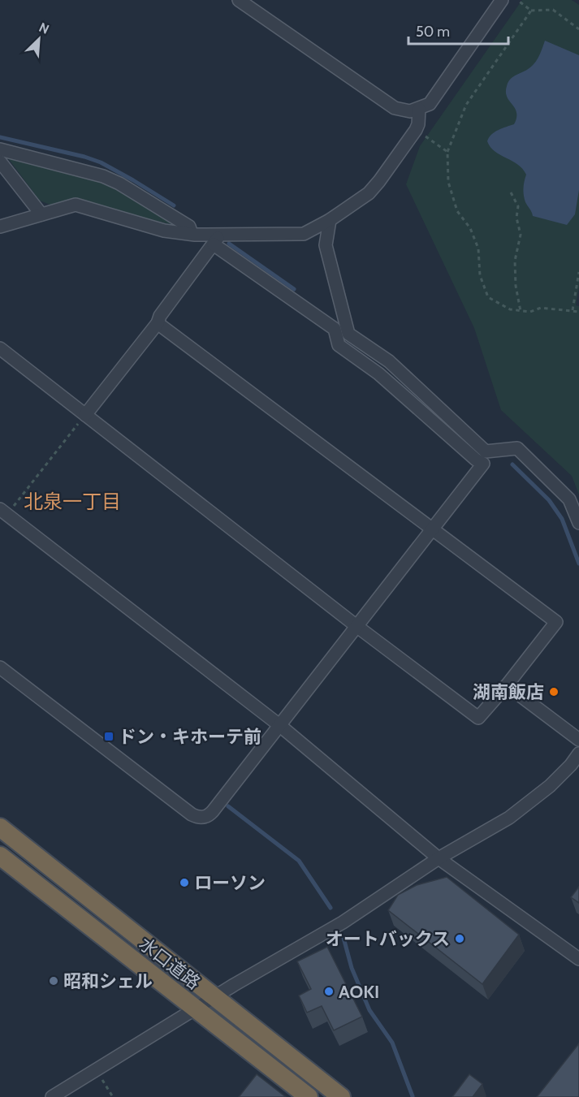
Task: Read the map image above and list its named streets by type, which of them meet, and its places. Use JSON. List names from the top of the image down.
{
  "streets": {
    "highway": ["水口道路"]
  },
  "districts": ["北泉一丁目"],
  "places": {
    "other": [
      "湖南飯店",
      "ローソン",
      "オートバックス",
      "昭和シェル",
      "AOKI"
    ],
    "transit": ["ドン・キホーテ前"]
  },
  "scale_bar": "50 m",
  "north": "top right"
}
